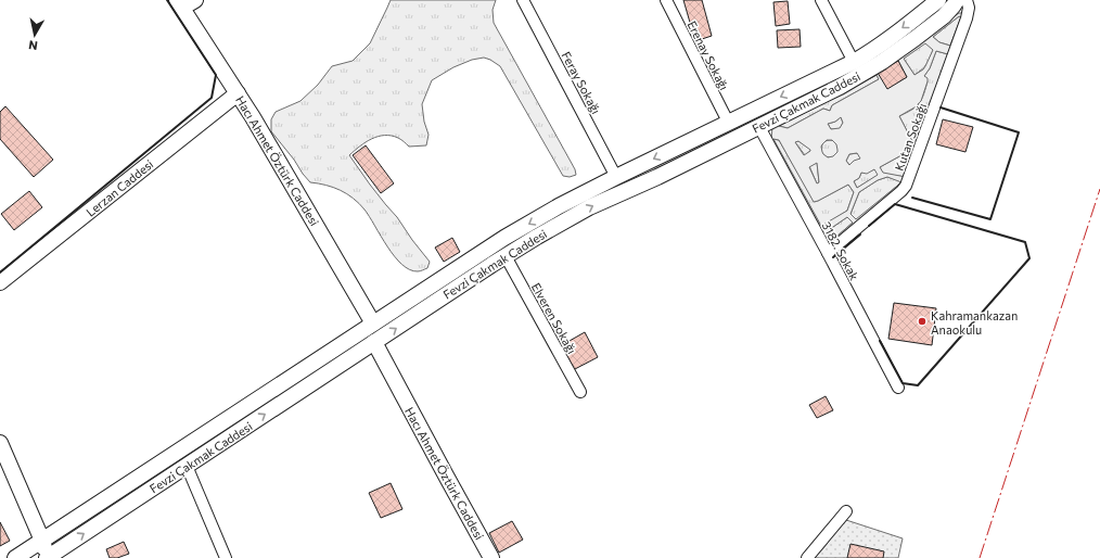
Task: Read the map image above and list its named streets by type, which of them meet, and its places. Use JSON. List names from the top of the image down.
{
  "streets": {
    "main road": ["Fevzi Çakmak Caddesi", "Hacı Ahmet Öztürk Caddesi", "Lerzan Caddesi"],
    "street": [
      "Erenay Sokağı",
      "Feray Sokağı",
      "Kutan Sokağı",
      "3182. Sokak",
      "Elveren Sokağı"
    ]
  },
  "crossings": [
    ["Erenay Sokağı", "Fevzi Çakmak Caddesi"],
    ["Feray Sokağı", "Fevzi Çakmak Caddesi"],
    ["Fevzi Çakmak Caddesi", "Hacı Ahmet Öztürk Caddesi"],
    ["Fevzi Çakmak Caddesi", "3182. Sokak"],
    ["Fevzi Çakmak Caddesi", "Elveren Sokağı"],
    ["Kutan Sokağı", "3182. Sokak"],
    ["Hacı Ahmet Öztürk Caddesi", "Lerzan Caddesi"]
  ],
  "places": ["Kahramankazan Anaokulu"],
  "north": "bottom"
}
